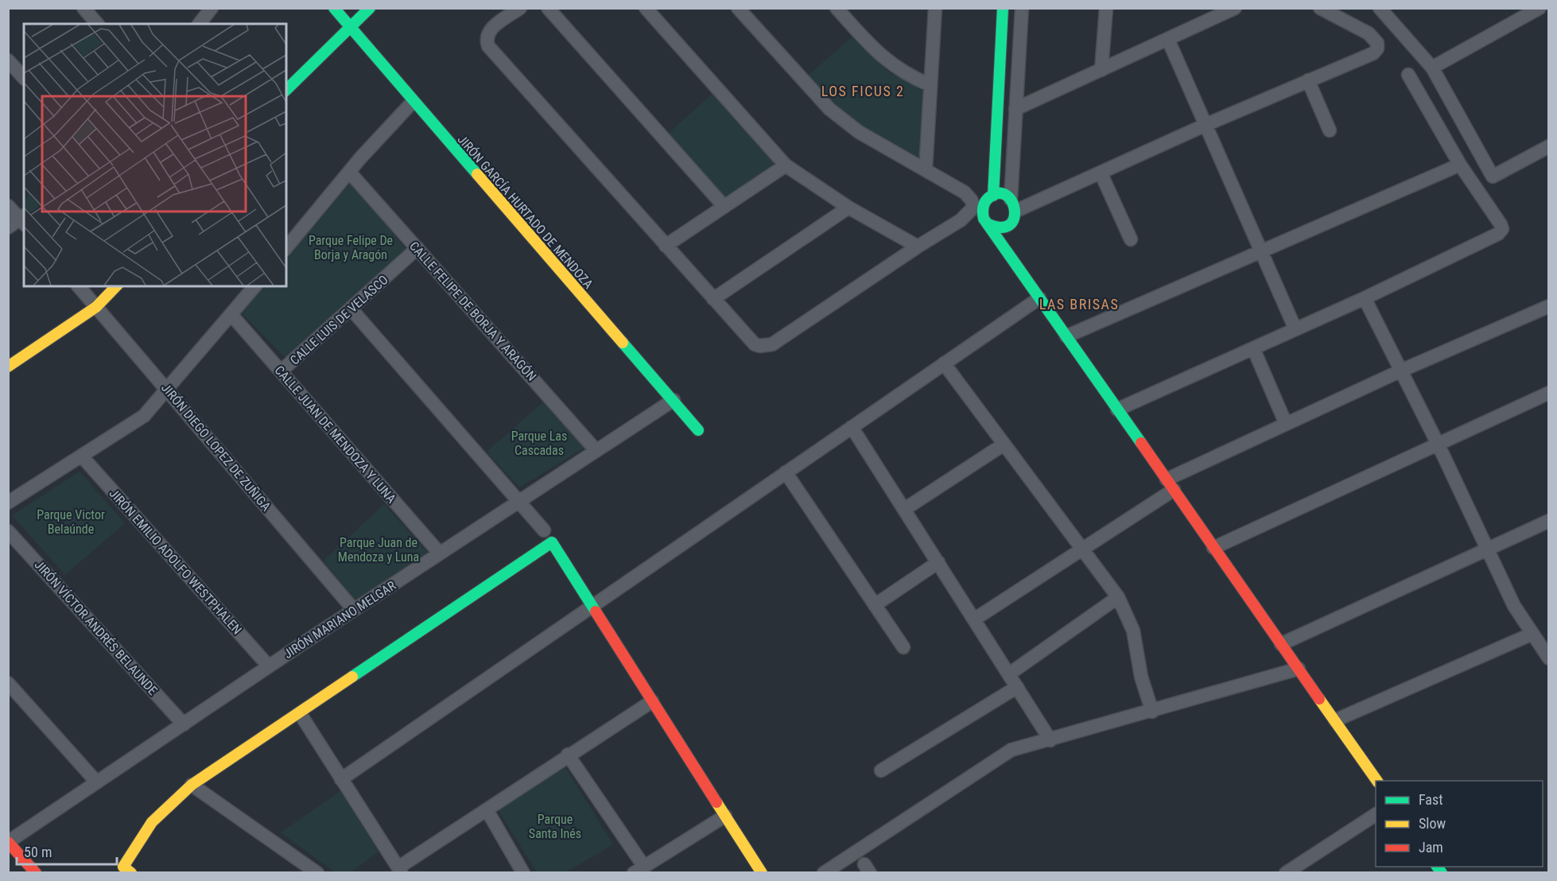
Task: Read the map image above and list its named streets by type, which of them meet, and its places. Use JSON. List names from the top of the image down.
{
  "streets": {
    "street": [
      "JIRÓN GARCÍA HURTADO DE MENDOZA",
      "CALLE FELIPE DE BORJA Y ARAGÓN",
      "CALLE LUIS DE VELASCO",
      "CALLE JUAN DE MENDOZA Y LUNA",
      "JIRÓN DIEGO LOPEZ DE ZUÑIGA",
      "JIRÓN EMILIO ADOLFO WESTPHALEN",
      "JIRÓN MARIANO MELGAR",
      "JIRÓN VÍCTOR ANDRÉS BELAUNDE"
    ]
  },
  "crossings": [
    ["JIRÓN GARCÍA HURTADO DE MENDOZA", "JIRÓN MARIANO MELGAR"],
    ["CALLE FELIPE DE BORJA Y ARAGÓN", "CALLE LUIS DE VELASCO"],
    ["CALLE FELIPE DE BORJA Y ARAGÓN", "JIRÓN MARIANO MELGAR"],
    ["CALLE LUIS DE VELASCO", "CALLE JUAN DE MENDOZA Y LUNA"],
    ["CALLE JUAN DE MENDOZA Y LUNA", "JIRÓN MARIANO MELGAR"],
    ["JIRÓN DIEGO LOPEZ DE ZUÑIGA", "JIRÓN MARIANO MELGAR"],
    ["JIRÓN EMILIO ADOLFO WESTPHALEN", "JIRÓN MARIANO MELGAR"],
    ["JIRÓN MARIANO MELGAR", "JIRÓN VÍCTOR ANDRÉS BELAUNDE"]
  ],
  "districts": ["LOS FICUS 2", "LAS BRISAS"],
  "parks": [
    "Parque Felipe De Borja y Aragón",
    "Parque Las Cascadas",
    "Parque Victor Belaúnde",
    "Parque Juan de Mendoza y Luna",
    "Parque Santa Inés"
  ],
  "legend": ["Fast", "Slow", "Jam"],
  "scale_bar": "50 m"
}
